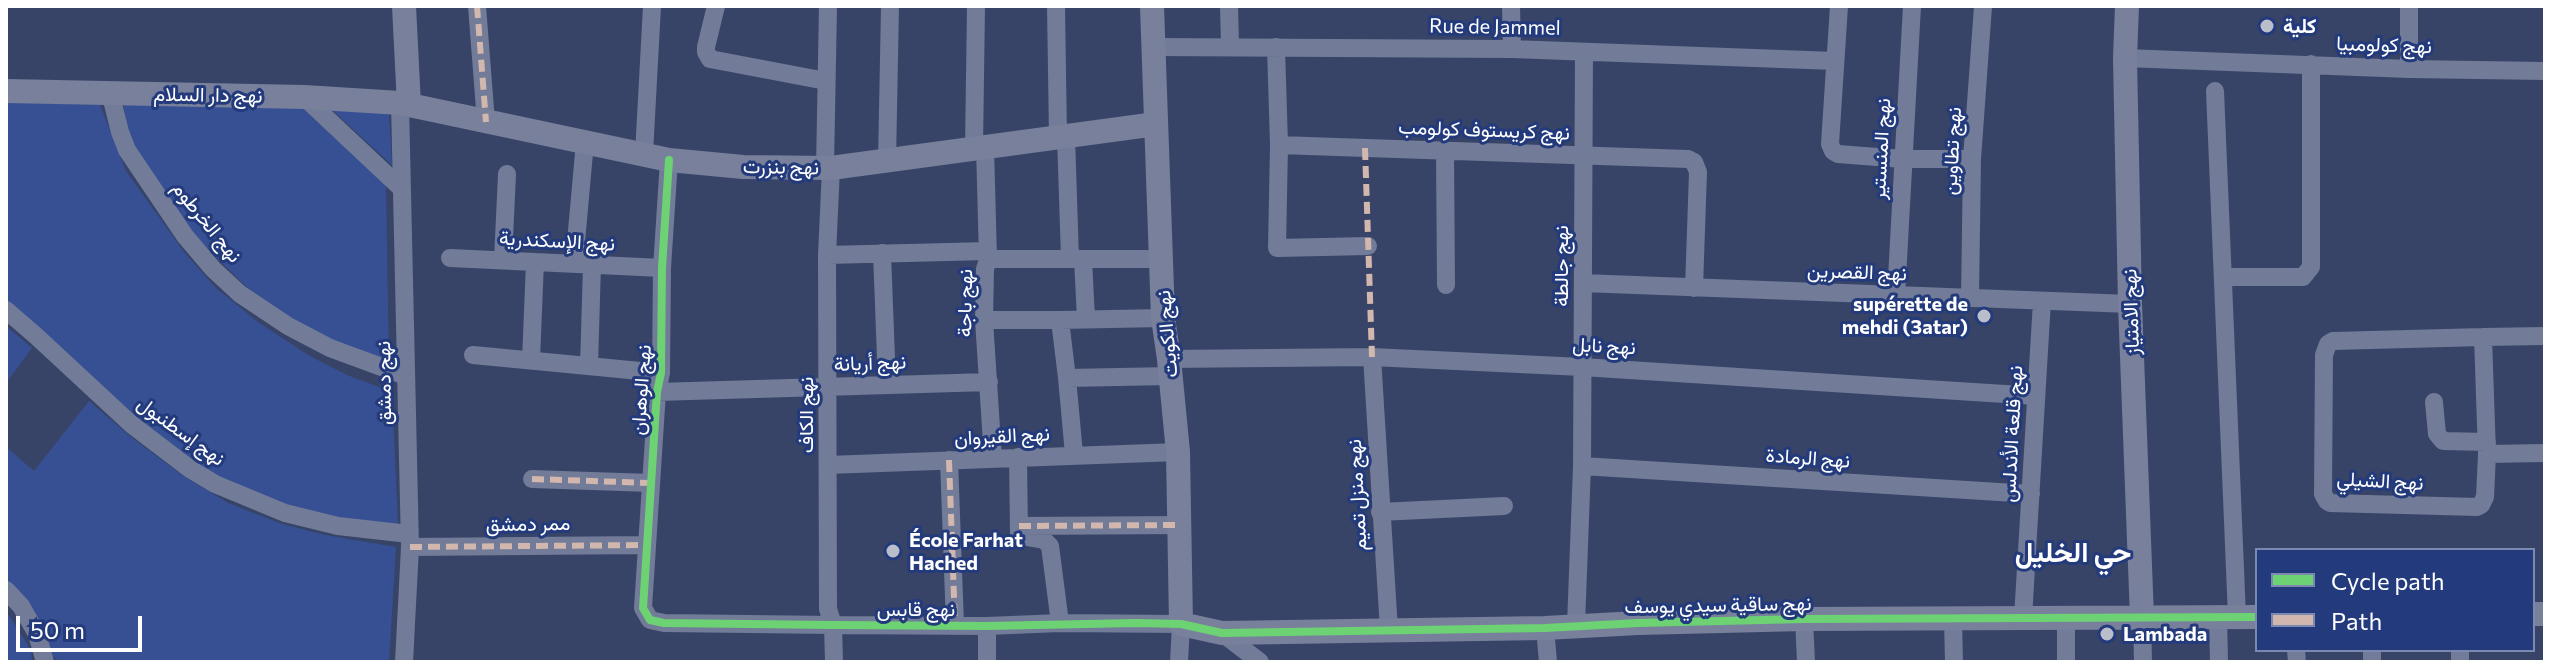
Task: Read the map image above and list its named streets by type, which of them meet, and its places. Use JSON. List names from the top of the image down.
{
  "streets": {
    "street": [
      "Rue de Jammel",
      "نهج كولومبيا",
      "نهج دار السلام",
      "نهج كريستوف كولومب",
      "نهج المنستير",
      "نهج تطاوين",
      "نهج بنزرت",
      "نهج الخرطوم",
      "نهج الإسكندرية",
      "نهج جالطة",
      "نهج القصرين",
      "نهج باجة",
      "نهج الامتياز",
      "نهج الكويت",
      "نهج نابل",
      "نهج أريانة",
      "نهج دمشق",
      "نهج الوهران",
      "نهج الكاف",
      "نهج إسطنبول",
      "نهج قلعة الأندلس",
      "نهج القيروان",
      "نهج الرمادة",
      "نهج الشيلي",
      "نهج منزل تميم",
      "ممر دمشق",
      "نهج ساقية سيدي يوسف",
      "نهج قابس"
    ]
  },
  "crossings": [
    ["Rue de Jammel", "نهج جالطة"],
    ["Rue de Jammel", "نهج الكويت"],
    ["نهج كولومبيا", "نهج الامتياز"],
    ["نهج دار السلام", "نهج بنزرت"],
    ["نهج دار السلام", "نهج الخرطوم"],
    ["نهج دار السلام", "نهج دمشق"],
    ["نهج كريستوف كولومب", "نهج جالطة"],
    ["نهج كريستوف كولومب", "نهج القصرين"],
    ["نهج المنستير", "نهج القصرين"],
    ["نهج تطاوين", "نهج القصرين"],
    ["نهج بنزرت", "نهج باجة"],
    ["نهج بنزرت", "نهج الكويت"],
    ["نهج بنزرت", "نهج دمشق"],
    ["نهج بنزرت", "نهج الوهران"],
    ["نهج بنزرت", "نهج الكاف"],
    ["نهج الخرطوم", "نهج دمشق"],
    ["نهج الإسكندرية", "نهج الوهران"],
    ["نهج جالطة", "نهج القصرين"],
    ["نهج جالطة", "نهج نابل"],
    ["نهج جالطة", "نهج الرمادة"],
    ["نهج جالطة", "نهج ساقية سيدي يوسف"],
    ["نهج القصرين", "نهج الامتياز"],
    ["نهج القصرين", "نهج قلعة الأندلس"],
    ["نهج باجة", "نهج أريانة"],
    ["نهج باجة", "نهج القيروان"],
    ["نهج الامتياز", "نهج ساقية سيدي يوسف"],
    ["نهج الكويت", "نهج نابل"],
    ["نهج الكويت", "نهج القيروان"],
    ["نهج الكويت", "نهج ساقية سيدي يوسف"],
    ["نهج الكويت", "نهج قابس"],
    ["نهج نابل", "نهج قلعة الأندلس"],
    ["نهج نابل", "نهج منزل تميم"],
    ["نهج أريانة", "نهج الوهران"],
    ["نهج أريانة", "نهج الكاف"],
    ["نهج دمشق", "نهج إسطنبول"],
    ["نهج دمشق", "ممر دمشق"],
    ["نهج الوهران", "ممر دمشق"],
    ["نهج الوهران", "نهج قابس"],
    ["نهج الكاف", "نهج القيروان"],
    ["نهج الكاف", "نهج قابس"],
    ["نهج إسطنبول", "ممر دمشق"],
    ["نهج قلعة الأندلس", "نهج الرمادة"],
    ["نهج قلعة الأندلس", "نهج ساقية سيدي يوسف"],
    ["نهج منزل تميم", "نهج ساقية سيدي يوسف"],
    ["نهج ساقية سيدي يوسف", "نهج قابس"]
  ],
  "districts": ["حي الخليل"],
  "places": [
    "كلية",
    "supérette de mehdi (3atar)",
    "École Farhat Hached",
    "Lambada"
  ],
  "legend": ["Cycle path", "Path"],
  "scale_bar": "50 m"
}
